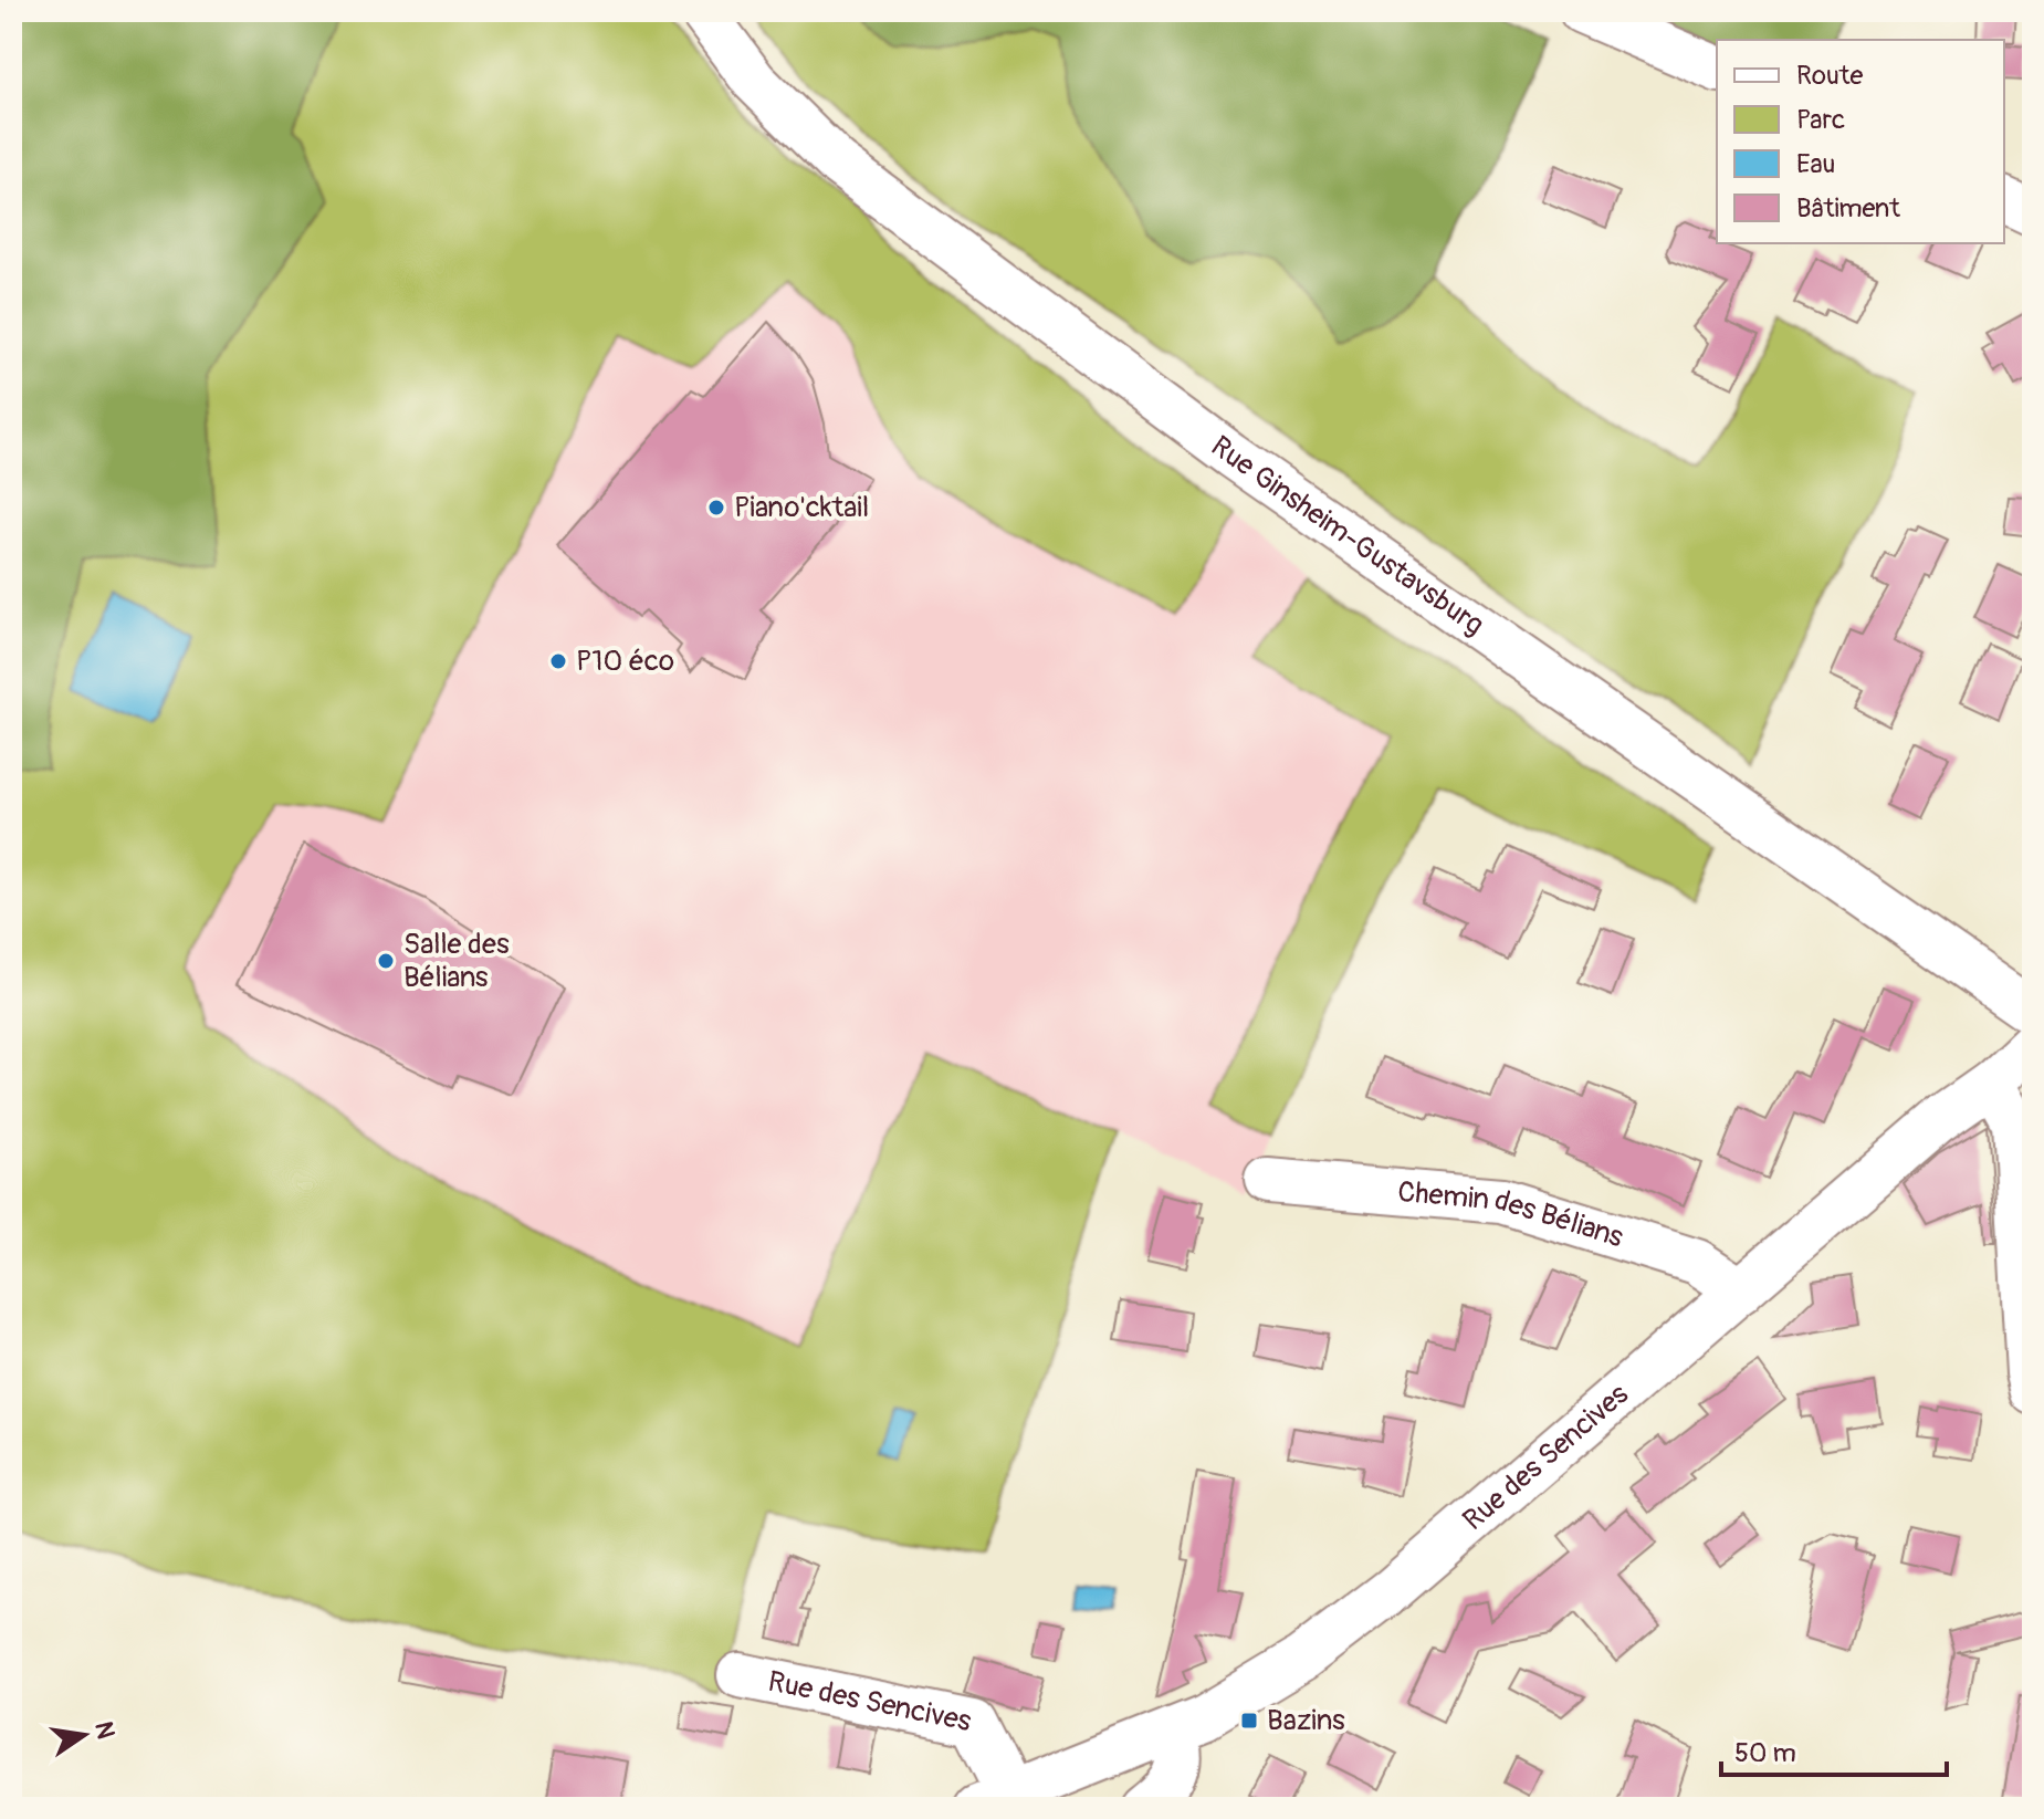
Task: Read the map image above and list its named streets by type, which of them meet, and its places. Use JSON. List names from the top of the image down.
{
  "streets": {
    "street": ["Rue Ginsheim-Gustavsburg", "Chemin des Bélians", "Rue des Sencives"]
  },
  "crossings": [
    ["Chemin des Bélians", "Rue des Sencives"]
  ],
  "places": {
    "other": ["Piano'cktail", "P10 éco", "Salle des Bélians"],
    "transit": ["Bazins"]
  },
  "legend": [
    "Route",
    "Parc",
    "Eau",
    "Bâtiment"
  ],
  "scale_bar": "50 m",
  "north": "right"
}
